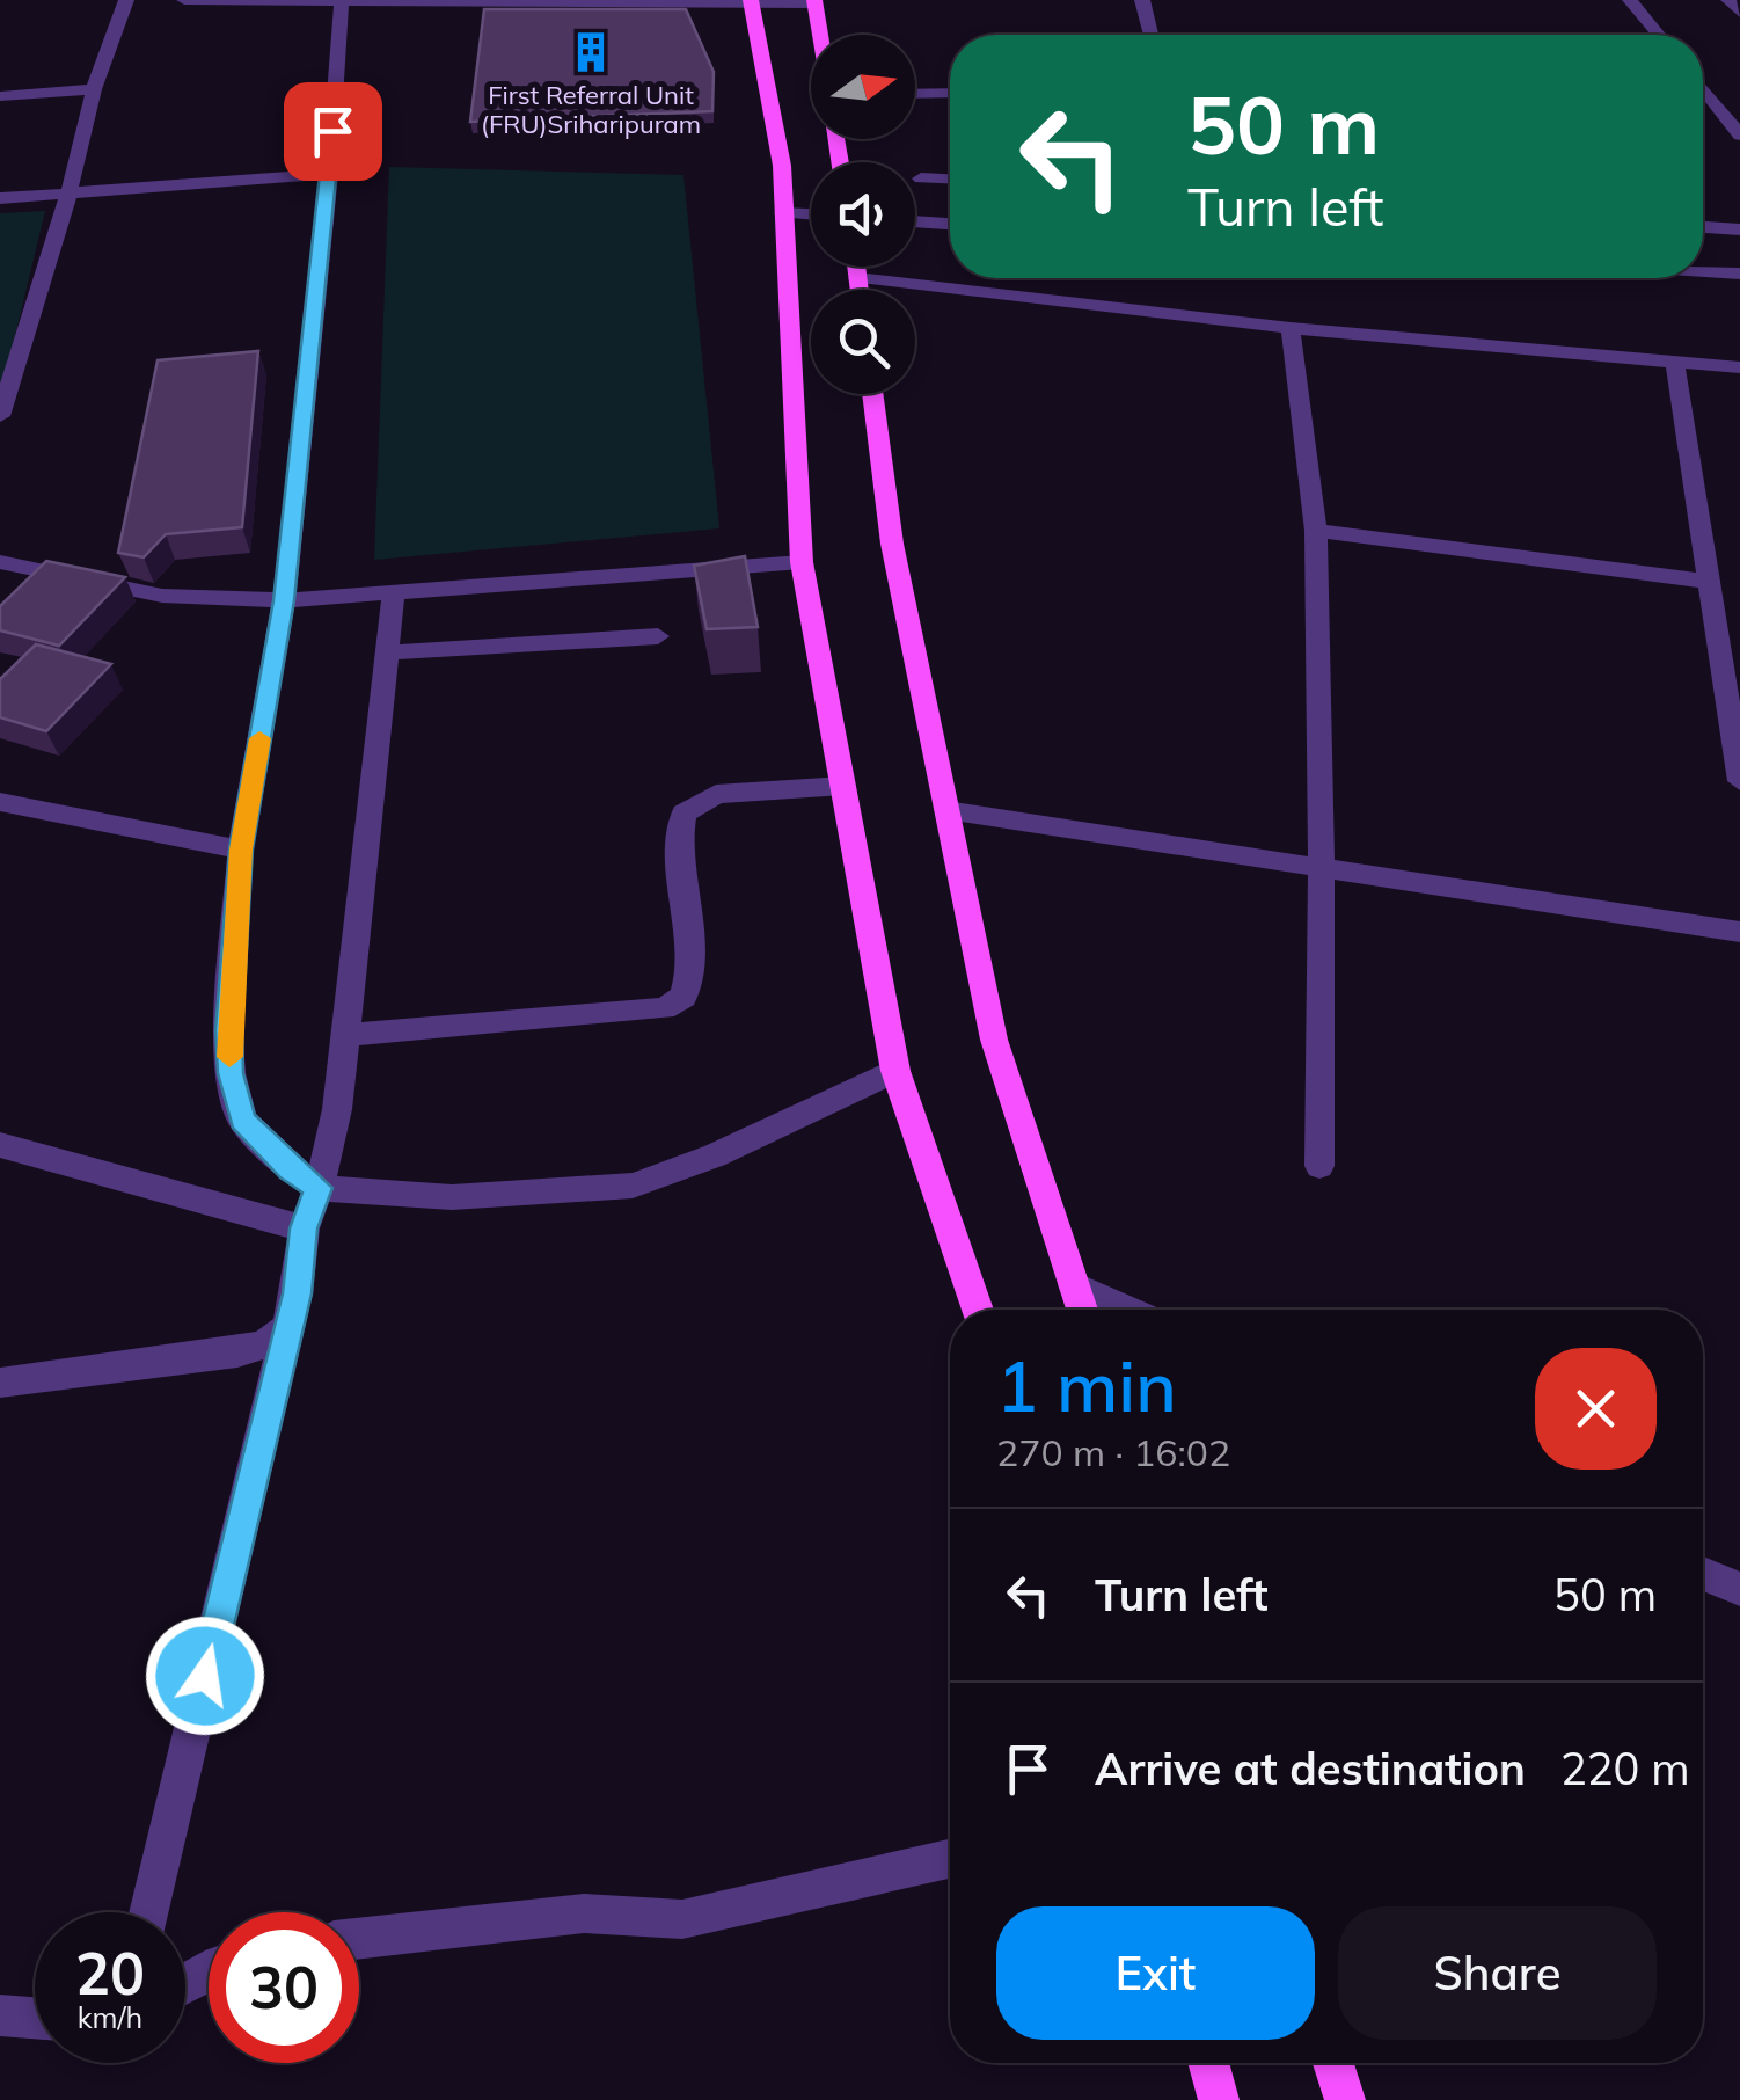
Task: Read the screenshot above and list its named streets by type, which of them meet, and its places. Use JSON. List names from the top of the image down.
{
  "places": {
    "building": ["First Referral Unit (FRU)Sriharipuram"]
  },
  "north": "right",
  "page": {
    "turn": ["50 m", "Turn left"],
    "heading": ["1 min", "270 m · 16:02"],
    "list": [
      {
        "name": "Turn left",
        "value": "50 m"
      },
      {
        "name": "Arrive at destination",
        "value": "220 m"
      }
    ],
    "buttons": ["Exit", "Share"],
    "speed": "20 km/h",
    "limit": "30"
  }
}
